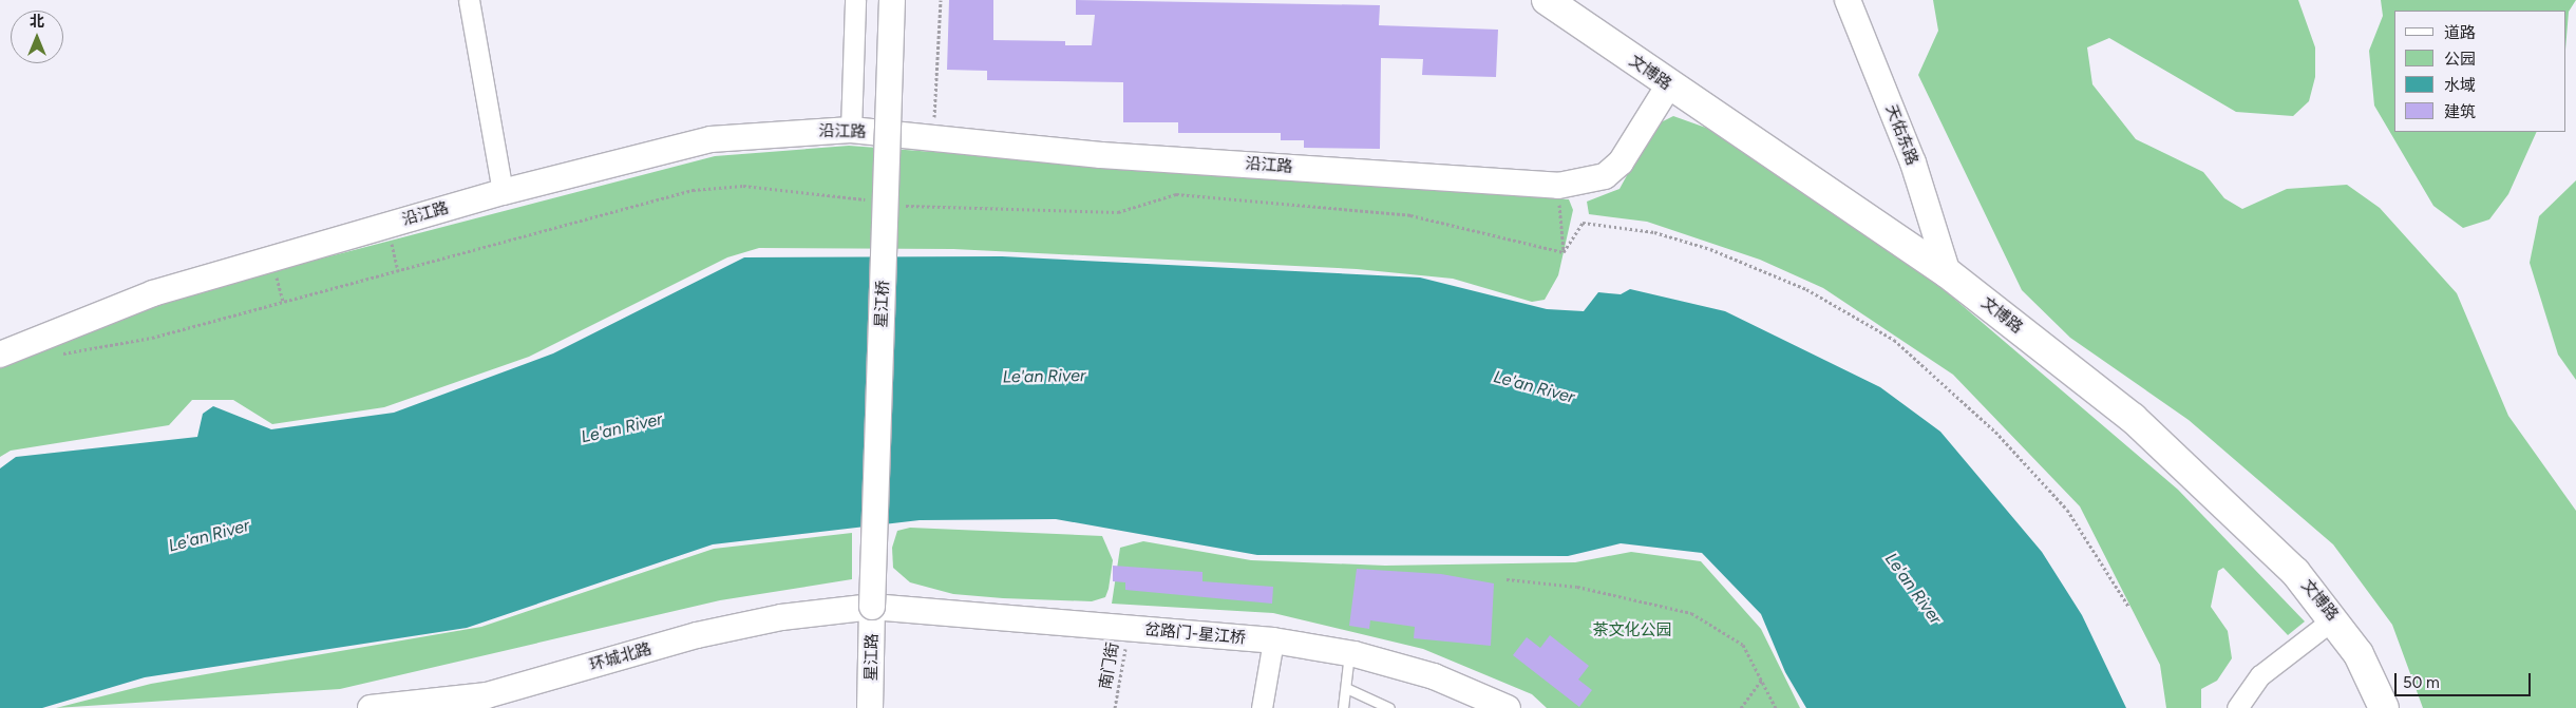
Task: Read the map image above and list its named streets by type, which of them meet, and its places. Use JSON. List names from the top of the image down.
{
  "streets": {
    "main road": ["文博路"],
    "street": [
      "沿江路",
      "天佑东路",
      "星江桥",
      "岔路门-星江桥",
      "环城北路",
      "星江路"
    ],
    "path": ["南门街"]
  },
  "crossings": [
    ["文博路", "沿江路"],
    ["文博路", "天佑东路"],
    ["星江桥", "岔路门-星江桥"],
    ["星江桥", "环城北路"],
    ["星江桥", "星江路"],
    ["岔路门-星江桥", "环城北路"],
    ["岔路门-星江桥", "星江路"],
    ["岔路门-星江桥", "南门街"],
    ["环城北路", "星江路"]
  ],
  "water": ["Le'an River"],
  "parks": ["茶文化公园"],
  "legend": [
    "道路",
    "公园",
    "水域",
    "建筑"
  ],
  "scale_bar": "50 m",
  "north": "top"
}
